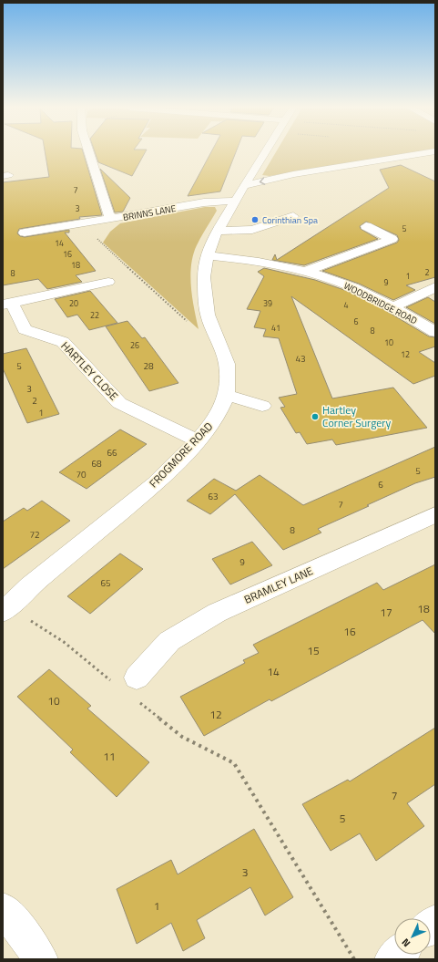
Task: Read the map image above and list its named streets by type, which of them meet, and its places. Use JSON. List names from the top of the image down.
{
  "streets": {
    "street": [
      "BRINNS LANE",
      "WOODBRIDGE ROAD",
      "HARTLEY CLOSE",
      "FROGMORE ROAD",
      "BRAMLEY LANE"
    ]
  },
  "crossings": [
    ["BRINNS LANE", "FROGMORE ROAD"],
    ["WOODBRIDGE ROAD", "FROGMORE ROAD"],
    ["HARTLEY CLOSE", "FROGMORE ROAD"]
  ],
  "places": ["Corinthian Spa", "Hartley Corner Surgery"],
  "house_numbers": [
    "7",
    "3",
    "5",
    "14",
    "16",
    "18",
    "2",
    "8",
    "1",
    "9",
    "20",
    "39",
    "4",
    "22",
    "6",
    "41",
    "8",
    "10",
    "26",
    "12",
    "43",
    "5",
    "28",
    "3",
    "2",
    "1",
    "66",
    "68",
    "5",
    "70",
    "6",
    "63",
    "7",
    "8",
    "72",
    "9",
    "65",
    "18",
    "17",
    "16",
    "15",
    "14",
    "10",
    "12",
    "11",
    "7",
    "5",
    "3",
    "1"
  ],
  "north": "bottom left"
}
